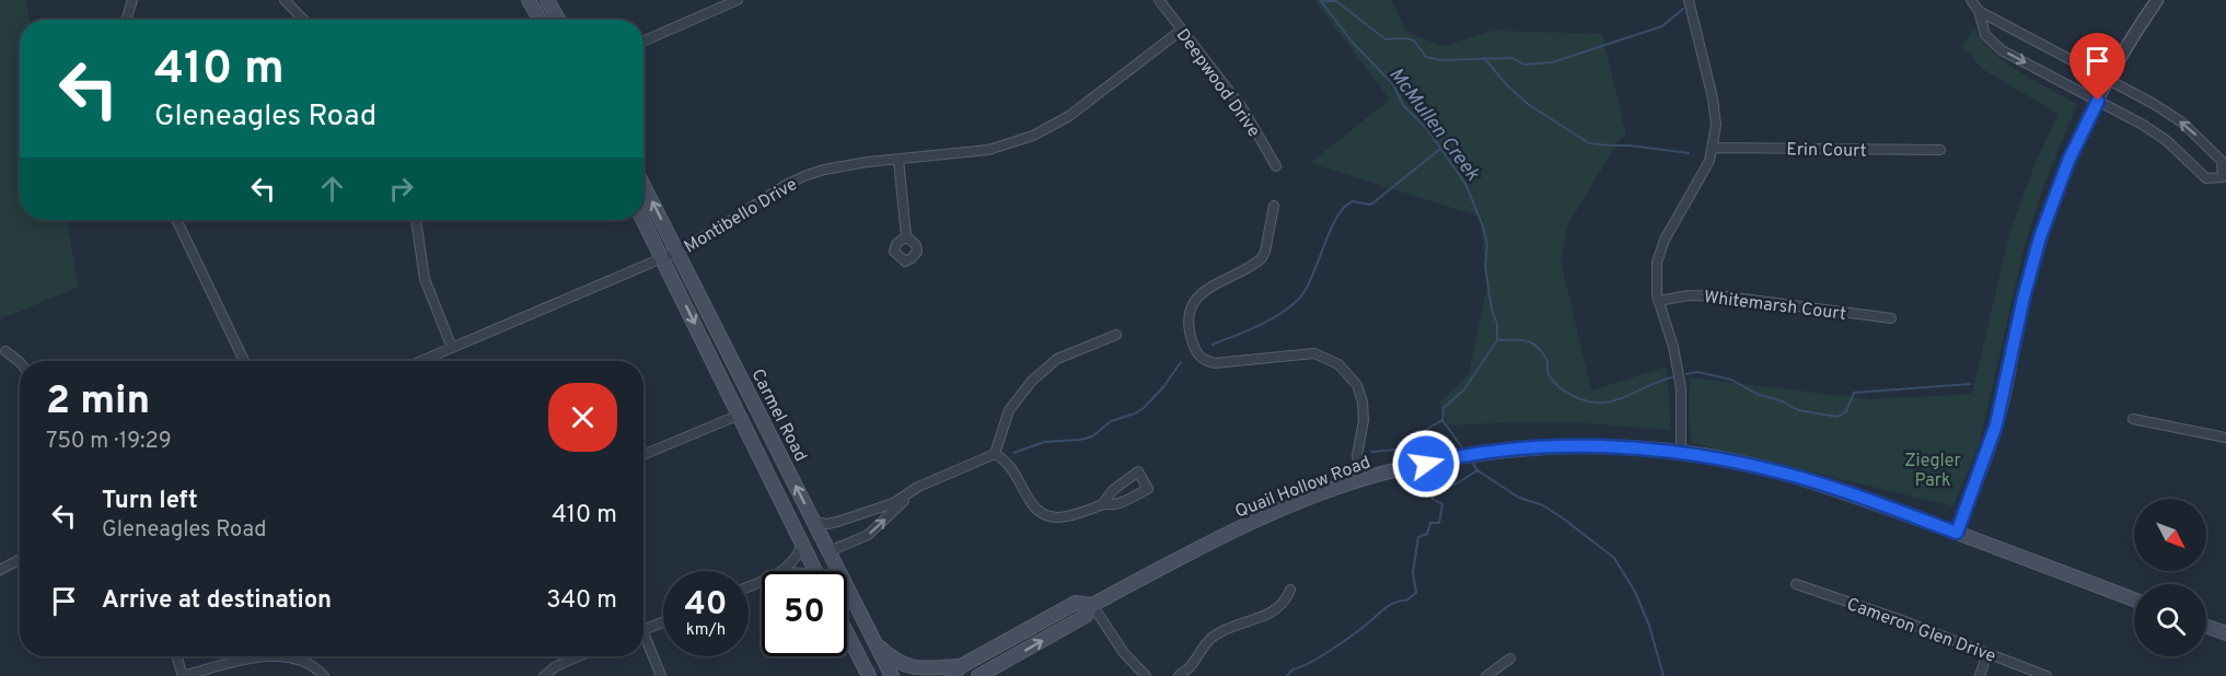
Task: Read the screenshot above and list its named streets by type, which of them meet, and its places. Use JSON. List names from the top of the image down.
{
  "streets": {
    "main road": ["Carmel Road", "Quail Hollow Road"],
    "street": [
      "Deepwood Drive",
      "Erin Court",
      "Montibello Drive",
      "Whitemarsh Court",
      "Cameron Glen Drive"
    ]
  },
  "crossings": [
    ["Deepwood Drive", "Montibello Drive"],
    ["Montibello Drive", "Carmel Road"]
  ],
  "water": ["McMullen Creek"],
  "parks": ["Ziegler Park"],
  "north": "bottom right",
  "page": {
    "turn": ["410 m", "Gleneagles Road"],
    "heading": ["2 min", "750 m · 19:29"],
    "list": [
      {
        "name": "Turn left",
        "note": "Gleneagles Road",
        "value": "410 m"
      },
      {
        "name": "Arrive at destination",
        "value": "340 m"
      }
    ],
    "speed": "40 km/h",
    "limit": "50"
  }
}
